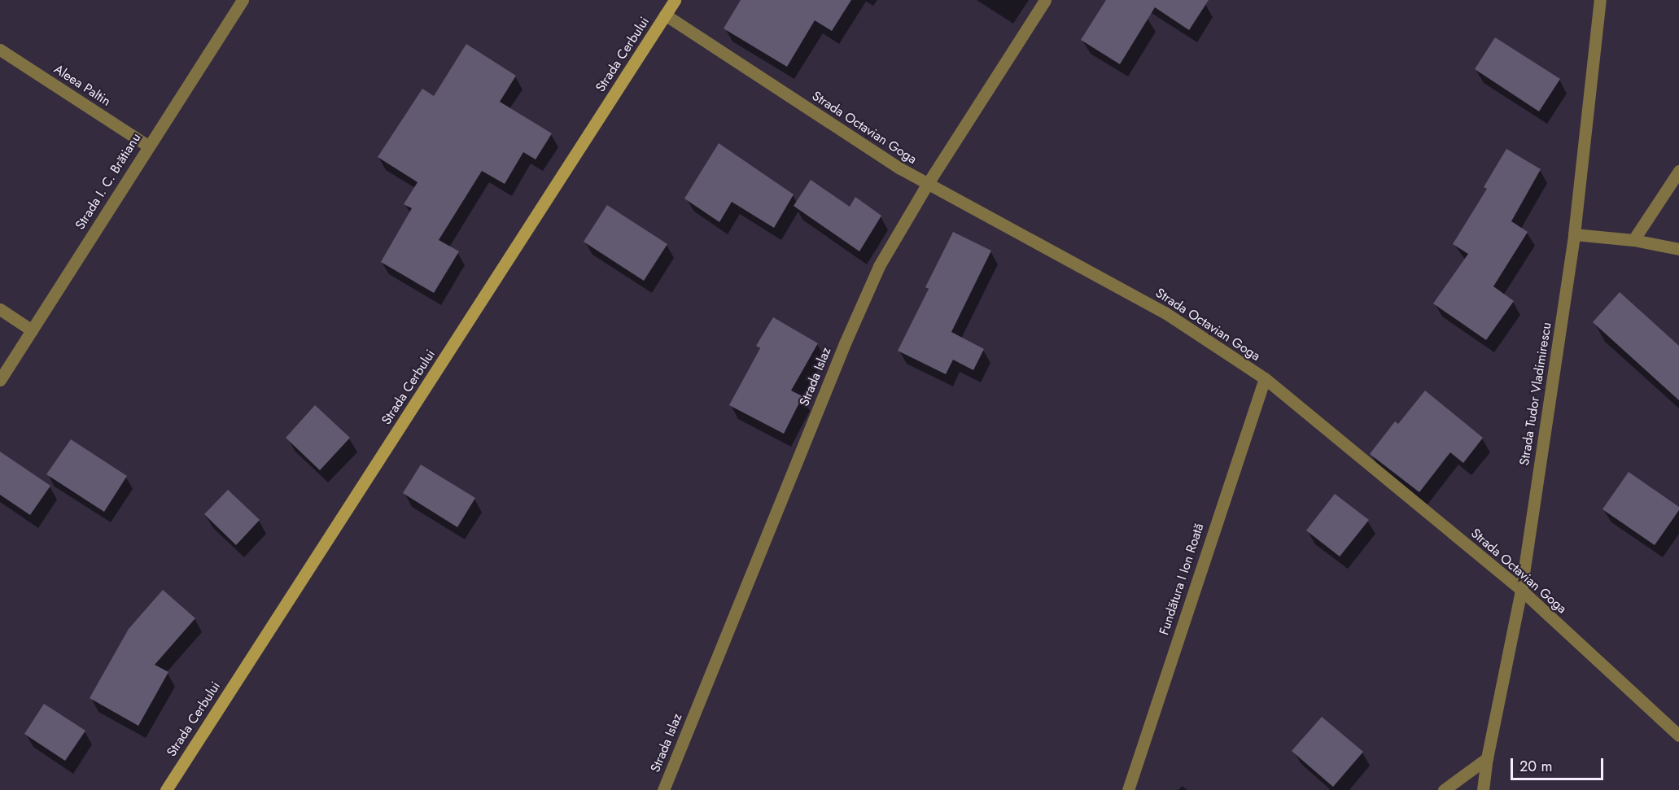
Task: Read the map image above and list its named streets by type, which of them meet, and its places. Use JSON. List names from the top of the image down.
{
  "streets": {
    "street": [
      "Strada Cerbului",
      "Aleea Paltin",
      "Strada Octavian Goga",
      "Strada I. C. Brătianu",
      "Strada Islaz",
      "Strada Tudor Vladimirescu",
      "Fundătura I Ion Roată"
    ]
  },
  "crossings": [
    ["Strada Cerbului", "Strada Octavian Goga"],
    ["Aleea Paltin", "Strada I. C. Brătianu"],
    ["Strada Octavian Goga", "Strada Islaz"],
    ["Strada Octavian Goga", "Strada Tudor Vladimirescu"],
    ["Strada Octavian Goga", "Fundătura I Ion Roată"]
  ],
  "scale_bar": "20 m"
}
